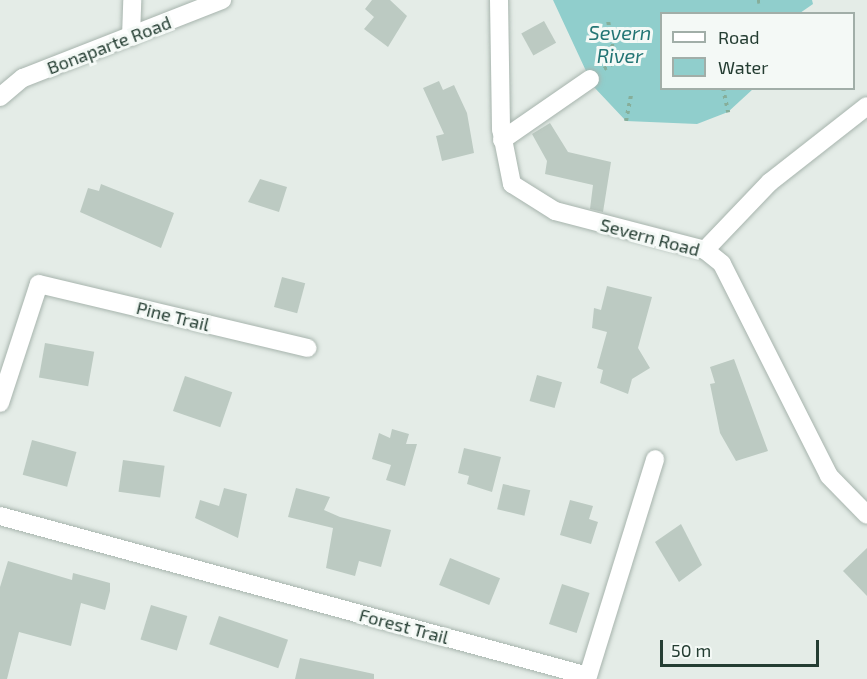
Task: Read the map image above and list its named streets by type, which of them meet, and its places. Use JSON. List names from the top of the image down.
{
  "streets": {
    "street": [
      "Bonaparte Road",
      "Severn Road",
      "Pine Trail",
      "Forest Trail"
    ]
  },
  "water": ["Severn River"],
  "legend": ["Road", "Water"],
  "scale_bar": "50 m"
}
